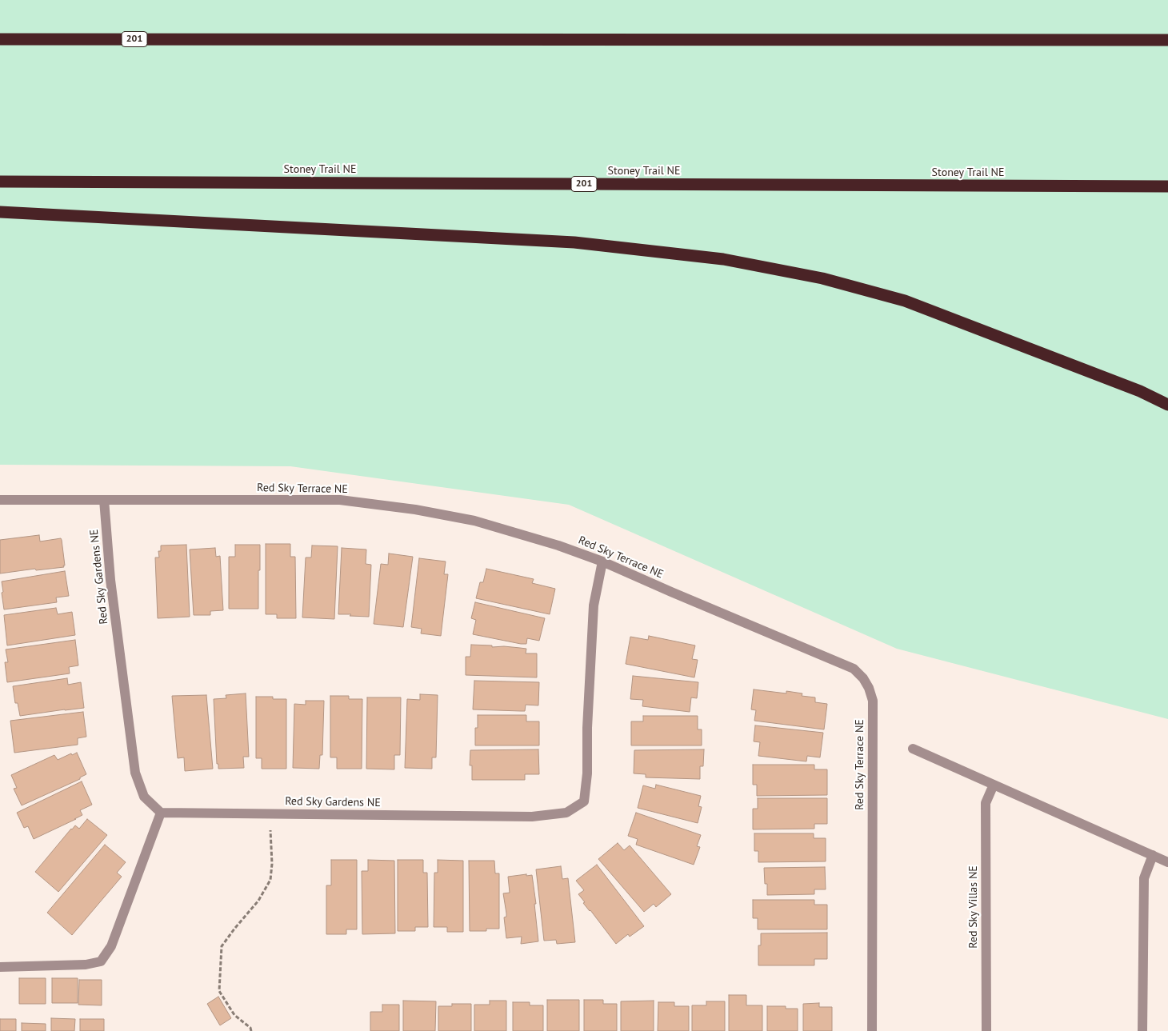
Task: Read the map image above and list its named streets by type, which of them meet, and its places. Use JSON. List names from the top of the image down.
{
  "streets": {
    "highway": ["201", "Stoney Trail NE"],
    "street": ["Red Sky Terrace NE", "Red Sky Gardens NE", "Red Sky Villas NE"]
  },
  "crossings": [
    ["Red Sky Terrace NE", "Red Sky Gardens NE"]
  ]
}
